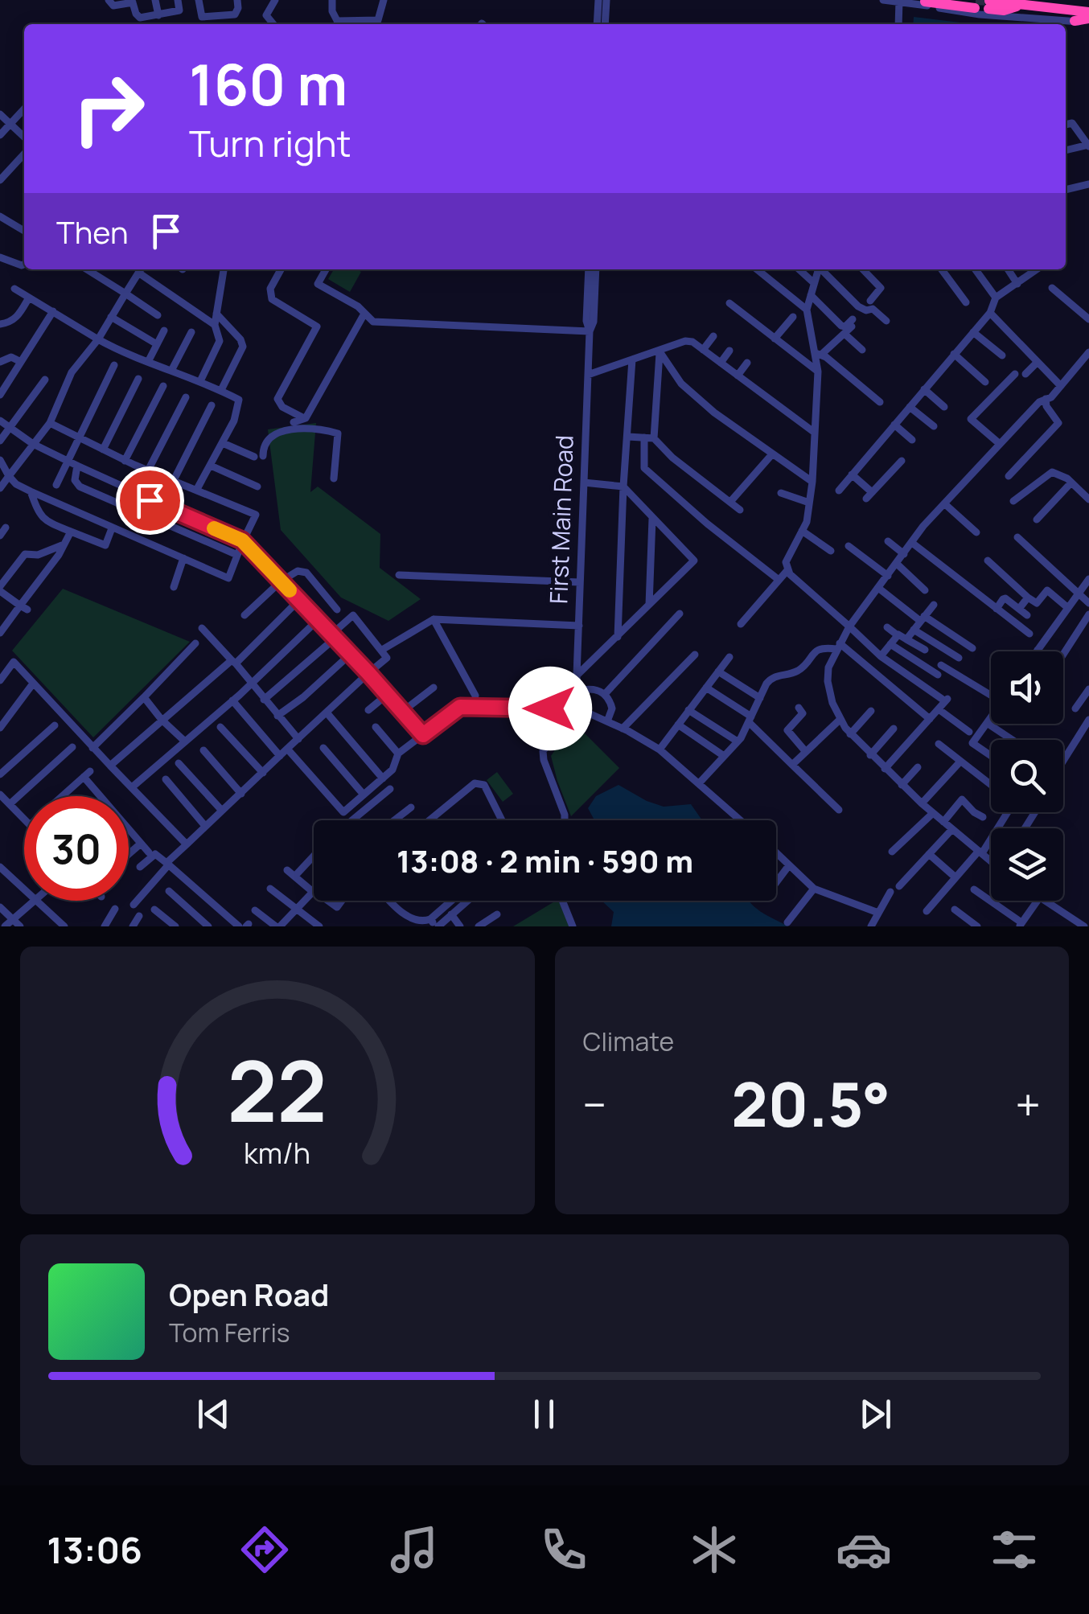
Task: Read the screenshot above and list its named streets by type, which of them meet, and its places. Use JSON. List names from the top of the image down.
{
  "streets": {
    "street": ["First Main Road"]
  },
  "page": {
    "turn": ["160 m", "Turn right"],
    "then": "Then",
    "limit": "30",
    "trip": "13:08 · 2 min · 590 m",
    "tile": "Climate",
    "heat": ["−", "20.5°", "+"],
    "song": ["Open Road", "Tom Ferris"],
    "tabs": "13:06",
    "gauge": ["22", "km/h"]
  }
}
